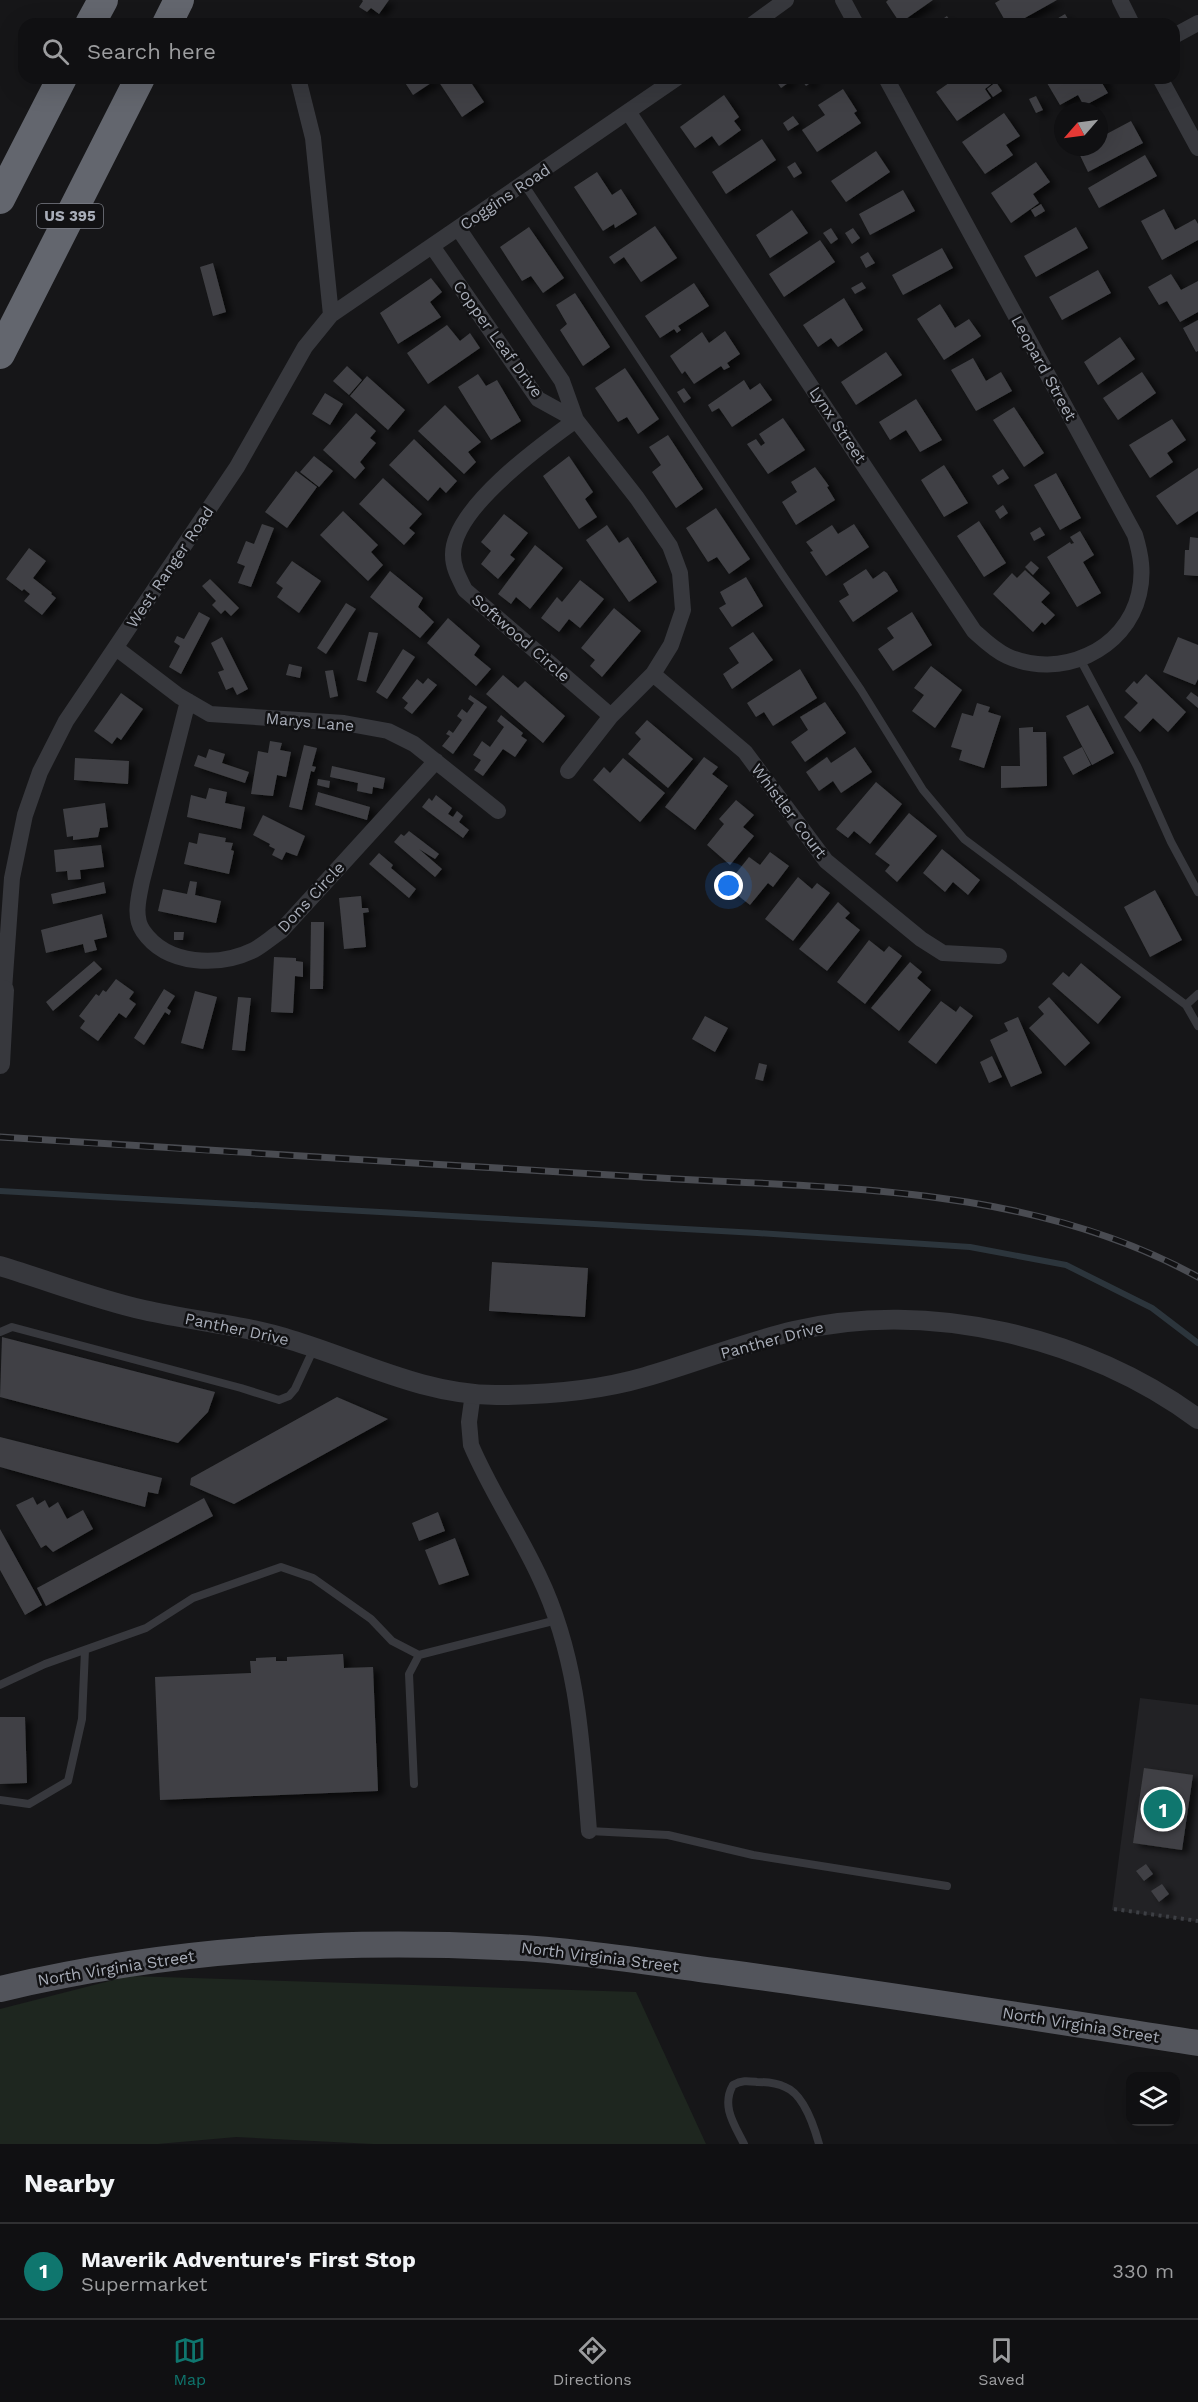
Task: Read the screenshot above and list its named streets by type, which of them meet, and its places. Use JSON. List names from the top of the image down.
{
  "streets": {
    "highway": ["US 395"],
    "main road": ["North Virginia Street"],
    "street": [
      "Coggins Road",
      "Copper Leaf Drive",
      "Leopard Street",
      "Lynx Street",
      "West Ranger Road",
      "Softwood Circle",
      "Marys Lane",
      "Whistler Court",
      "Dons Circle",
      "Panther Drive"
    ]
  },
  "crossings": [
    ["Coggins Road", "Copper Leaf Drive"],
    ["Coggins Road", "Lynx Street"],
    ["Coggins Road", "West Ranger Road"],
    ["Copper Leaf Drive", "Softwood Circle"],
    ["Copper Leaf Drive", "Whistler Court"],
    ["Leopard Street", "Lynx Street"],
    ["West Ranger Road", "Marys Lane"],
    ["Marys Lane", "Dons Circle"]
  ],
  "north": "bottom left",
  "page": {
    "search": "Search here",
    "pins": "1",
    "heading": "Nearby",
    "list": [
      {
        "mark": "1",
        "name": "Maverik Adventure's First Stop",
        "note": "Supermarket",
        "value": "330 m"
      }
    ],
    "nav": ["Map", "Directions", "Saved"]
  }
}
